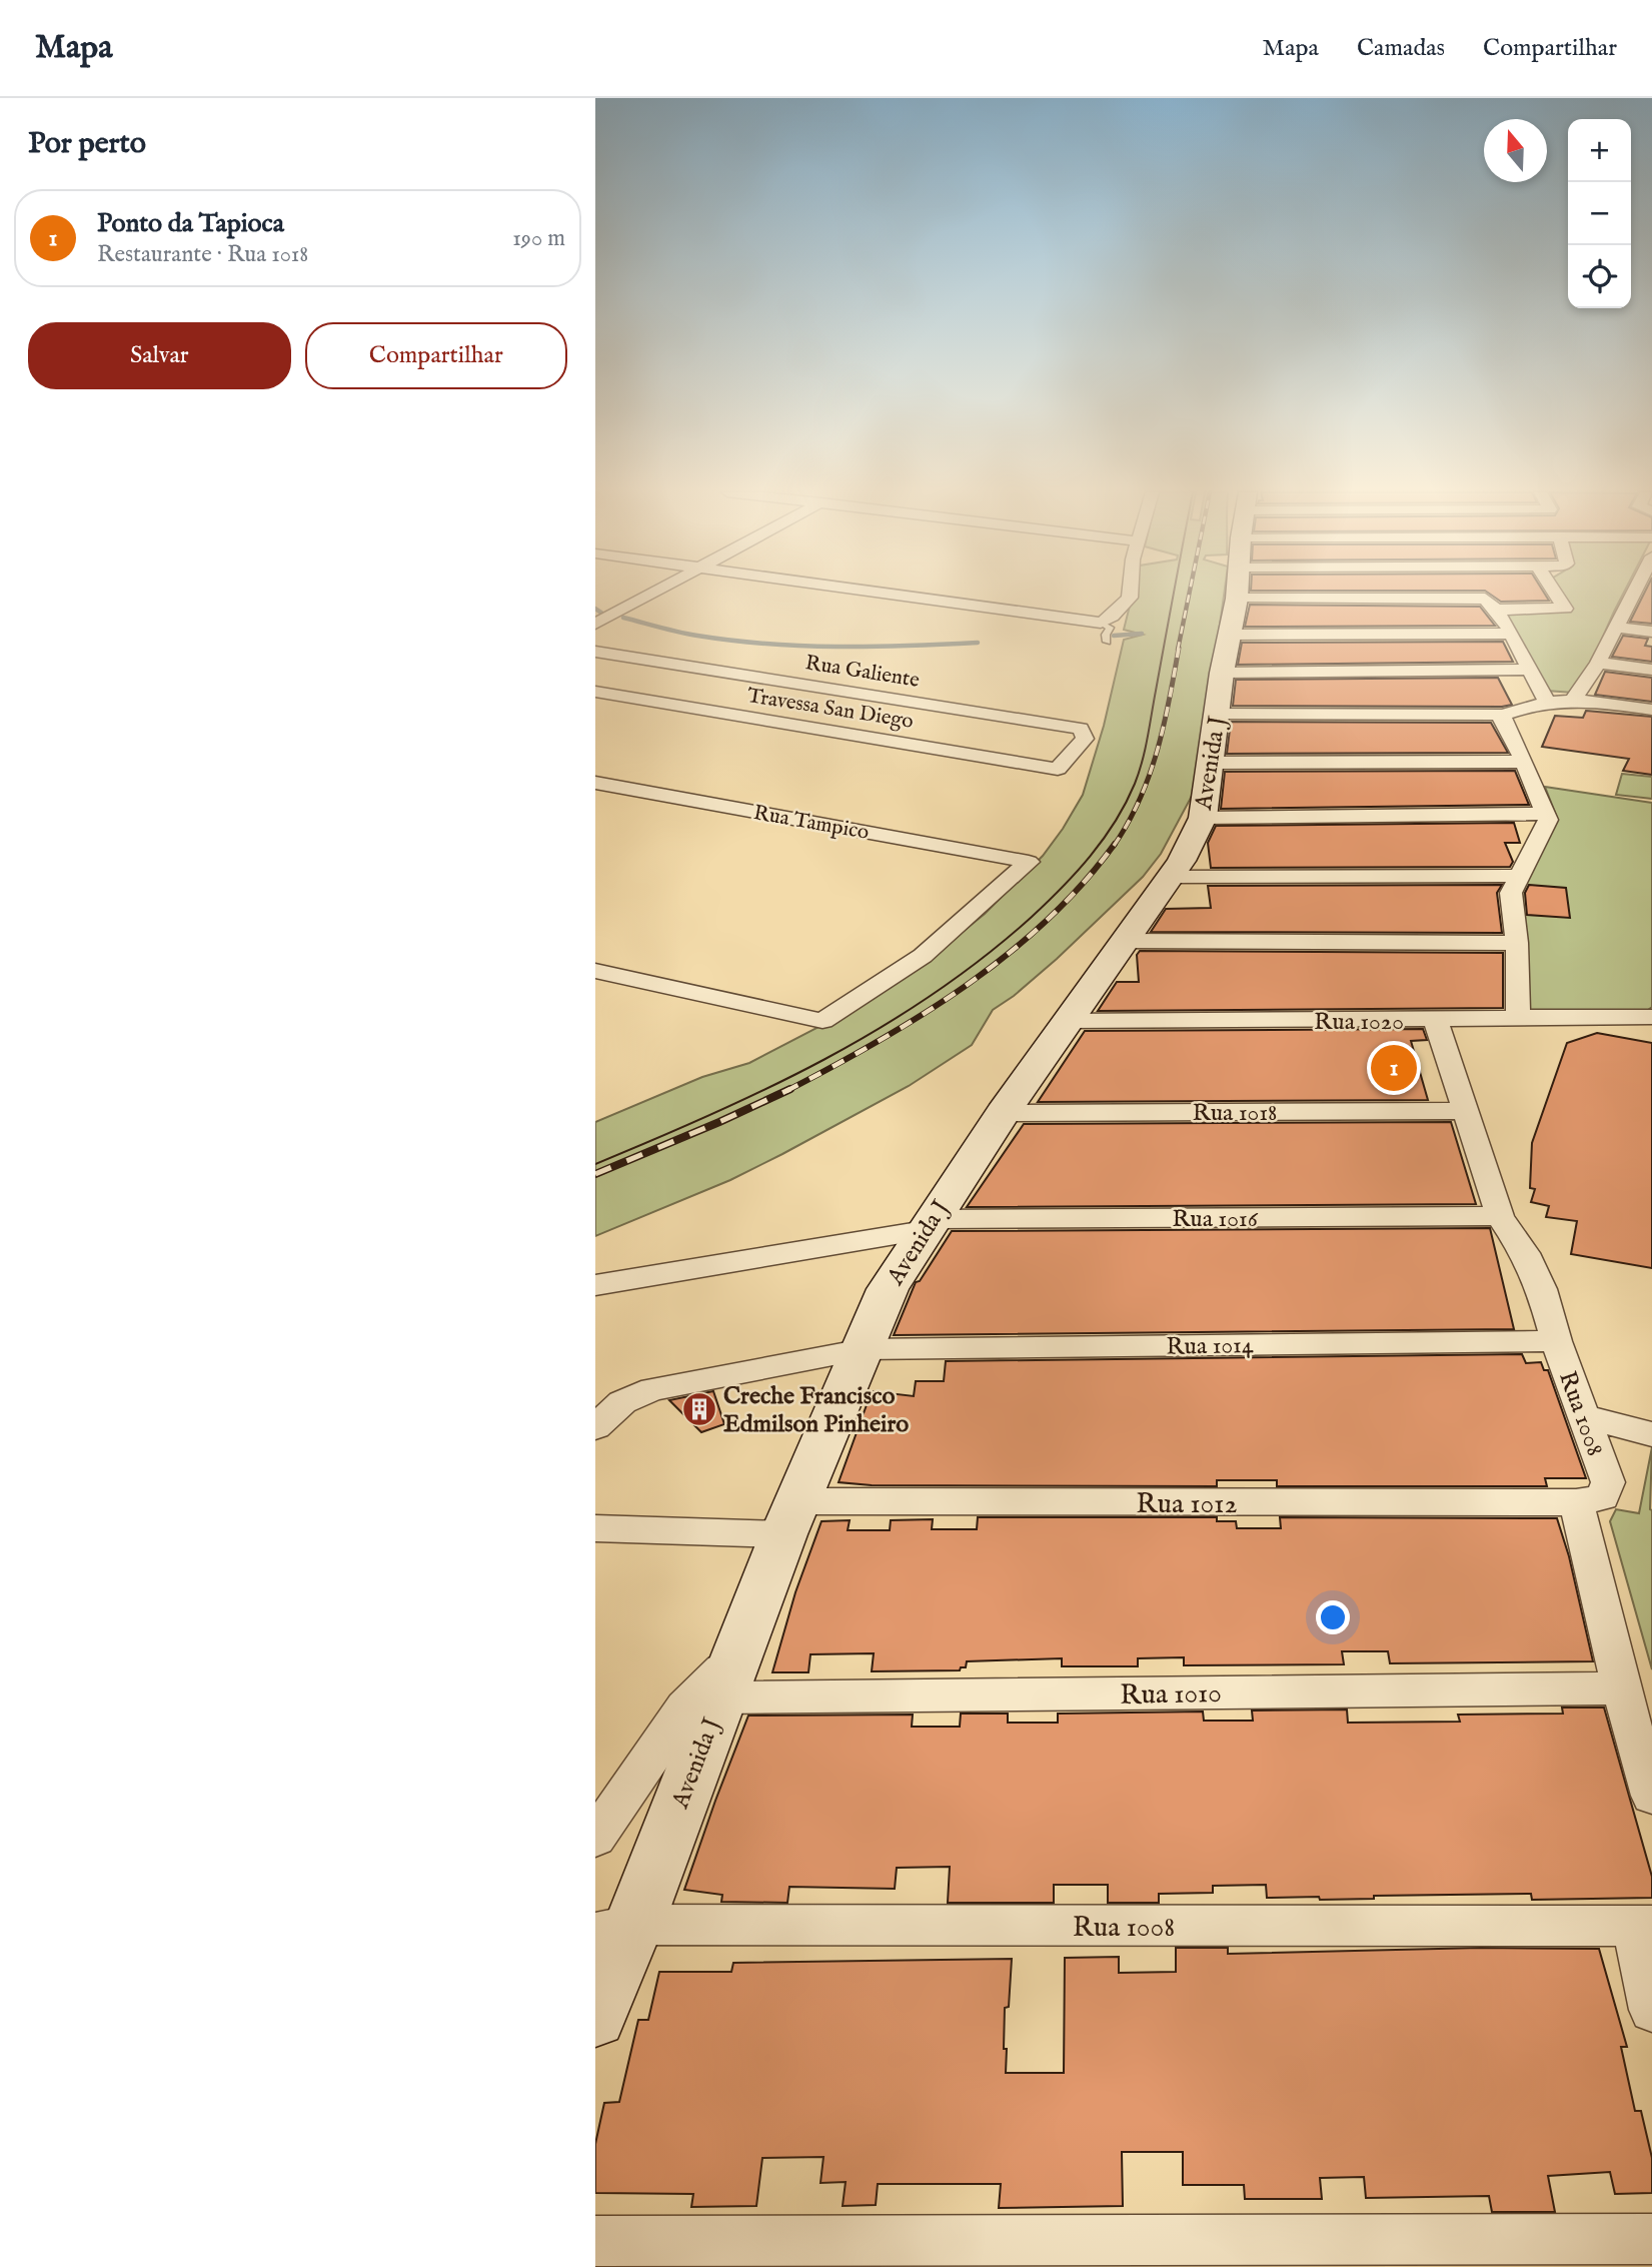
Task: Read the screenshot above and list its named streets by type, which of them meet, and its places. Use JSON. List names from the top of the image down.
{
  "streets": {
    "street": [
      "Rua Galiente",
      "Travessa San Diego",
      "Avenida J",
      "Rua Tampico",
      "Rua 1020",
      "Rua 1018",
      "Rua 1016",
      "Rua 1014",
      "Rua 1008",
      "Rua 1012",
      "Rua 1010"
    ]
  },
  "crossings": [
    ["Rua Galiente", "Travessa San Diego"],
    ["Avenida J", "Rua 1020"],
    ["Avenida J", "Rua 1018"],
    ["Avenida J", "Rua 1016"],
    ["Avenida J", "Rua 1014"],
    ["Avenida J", "Rua 1008"],
    ["Avenida J", "Rua 1012"],
    ["Avenida J", "Rua 1010"],
    ["Rua 1020", "Rua 1008"],
    ["Rua 1018", "Rua 1008"],
    ["Rua 1016", "Rua 1008"],
    ["Rua 1014", "Rua 1008"],
    ["Rua 1008", "Rua 1012"]
  ],
  "places": {
    "building": ["Creche Francisco Edmilson Pinheiro"]
  },
  "north": "top",
  "page": {
    "header": "Mapa",
    "nav": ["Mapa", "Camadas", "Compartilhar"],
    "heading": "Por perto",
    "map_buttons": ["+", "−"],
    "list": [
      {
        "mark": "1",
        "name": "Ponto da Tapioca",
        "note": "Restaurante · Rua 1018",
        "value": "190 m"
      }
    ],
    "buttons": ["Salvar", "Compartilhar"],
    "pins": "1"
  }
}
